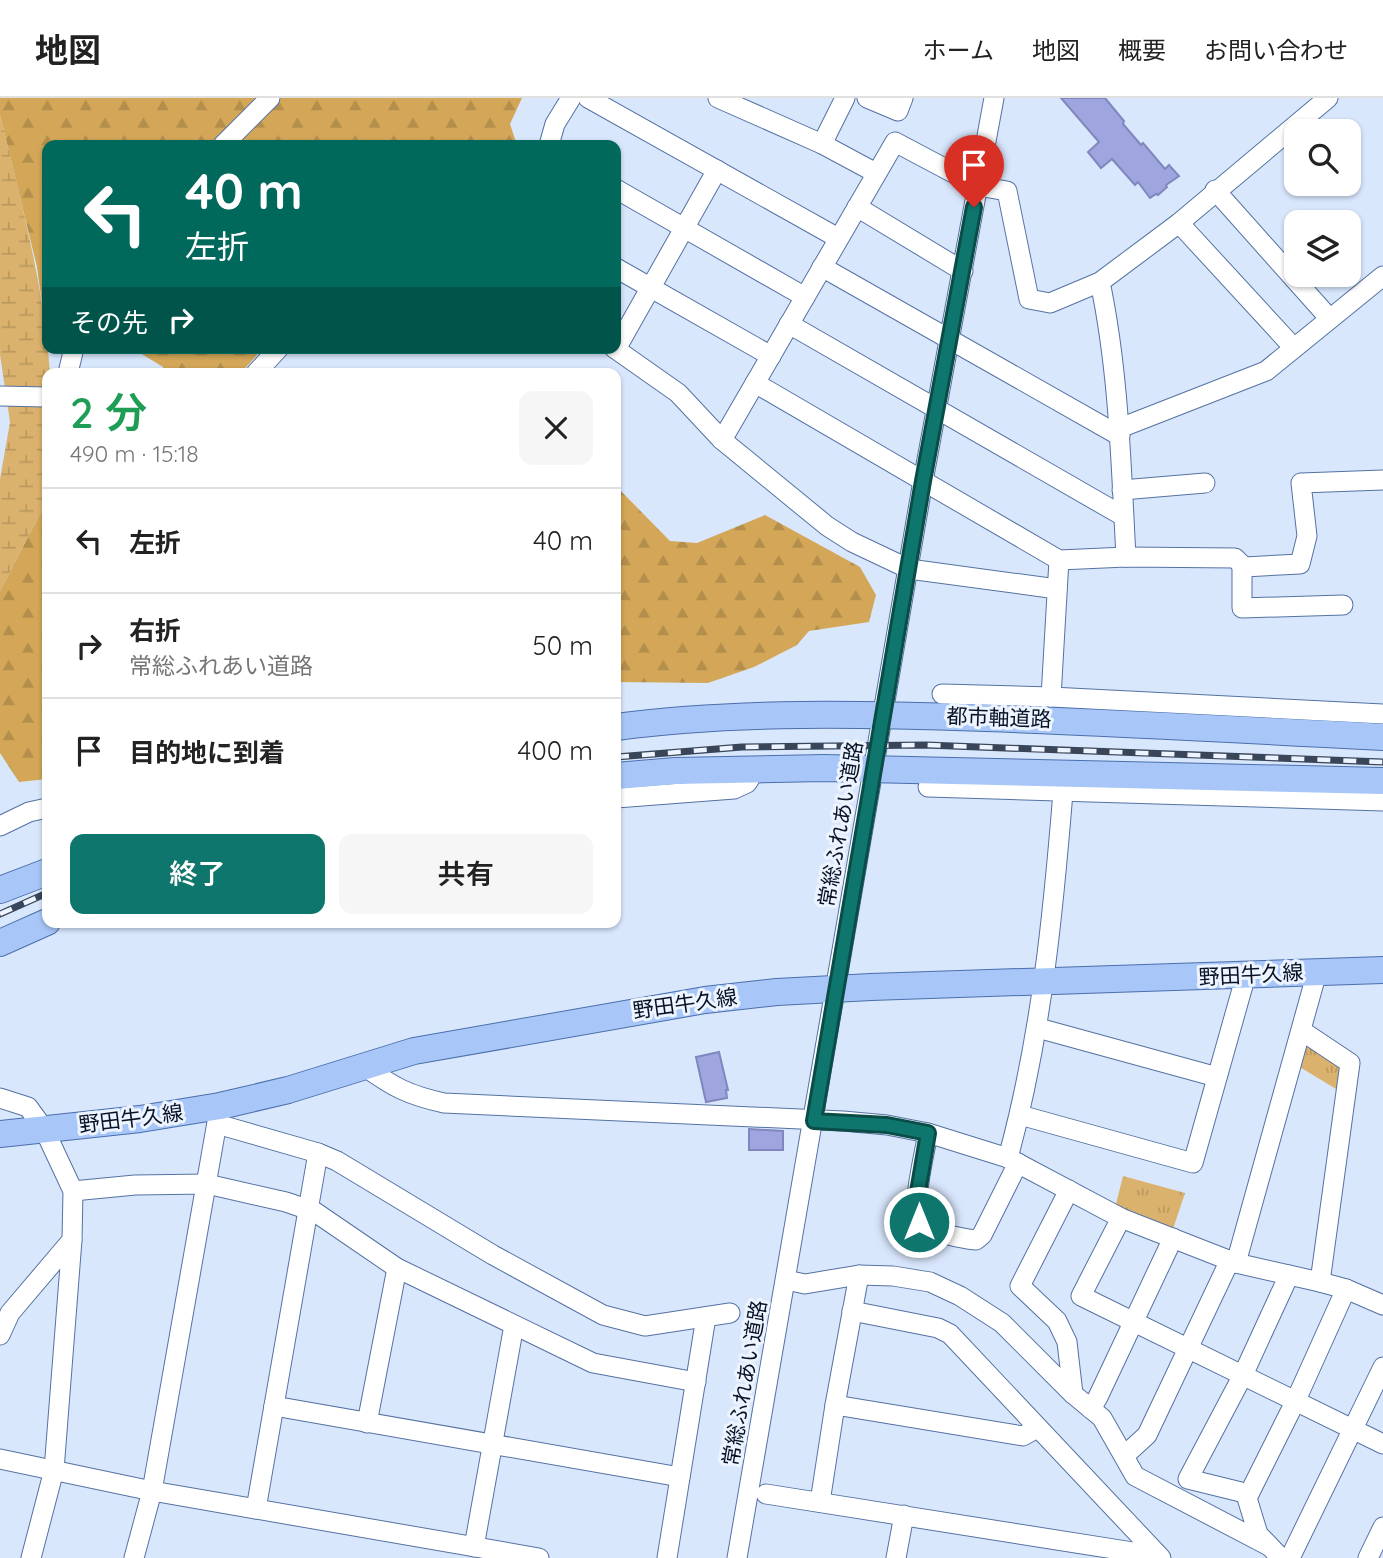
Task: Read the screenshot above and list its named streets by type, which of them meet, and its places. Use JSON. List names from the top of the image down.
{
  "streets": {
    "main road": ["都市軸道路", "野田牛久線"],
    "street": ["常総ふれあい道路"]
  },
  "crossings": [
    ["都市軸道路", "常総ふれあい道路"],
    ["常総ふれあい道路", "野田牛久線"]
  ],
  "page": {
    "header": "地図",
    "nav": [
      "ホーム",
      "地図",
      "概要",
      "お問い合わせ"
    ],
    "turn": ["40 m", "左折"],
    "then": "その先",
    "heading": ["2 分", "490 m · 15:18"],
    "list": [
      {
        "name": "左折",
        "value": "40 m"
      },
      {
        "name": "右折",
        "note": "常総ふれあい道路",
        "value": "50 m"
      },
      {
        "name": "目的地に到着",
        "value": "400 m"
      }
    ],
    "buttons": ["終了", "共有"]
  }
}
